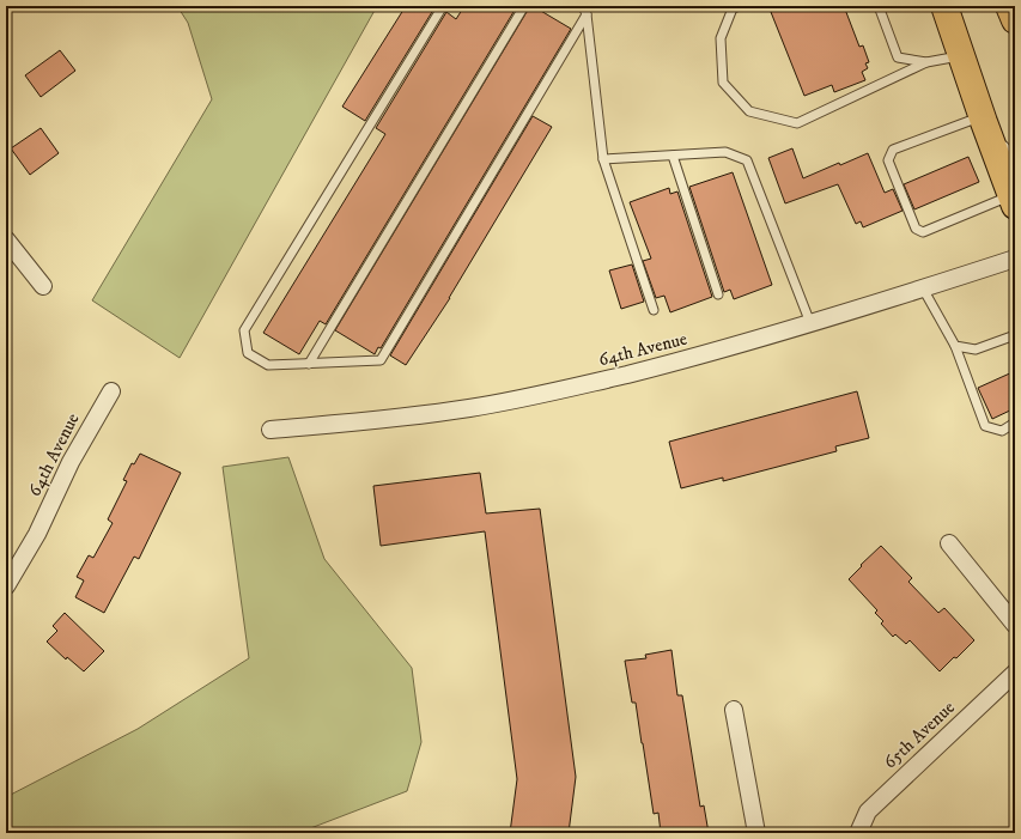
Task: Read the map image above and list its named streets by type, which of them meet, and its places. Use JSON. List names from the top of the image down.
{
  "streets": {
    "street": ["64th Avenue", "65th Avenue"]
  }
}
